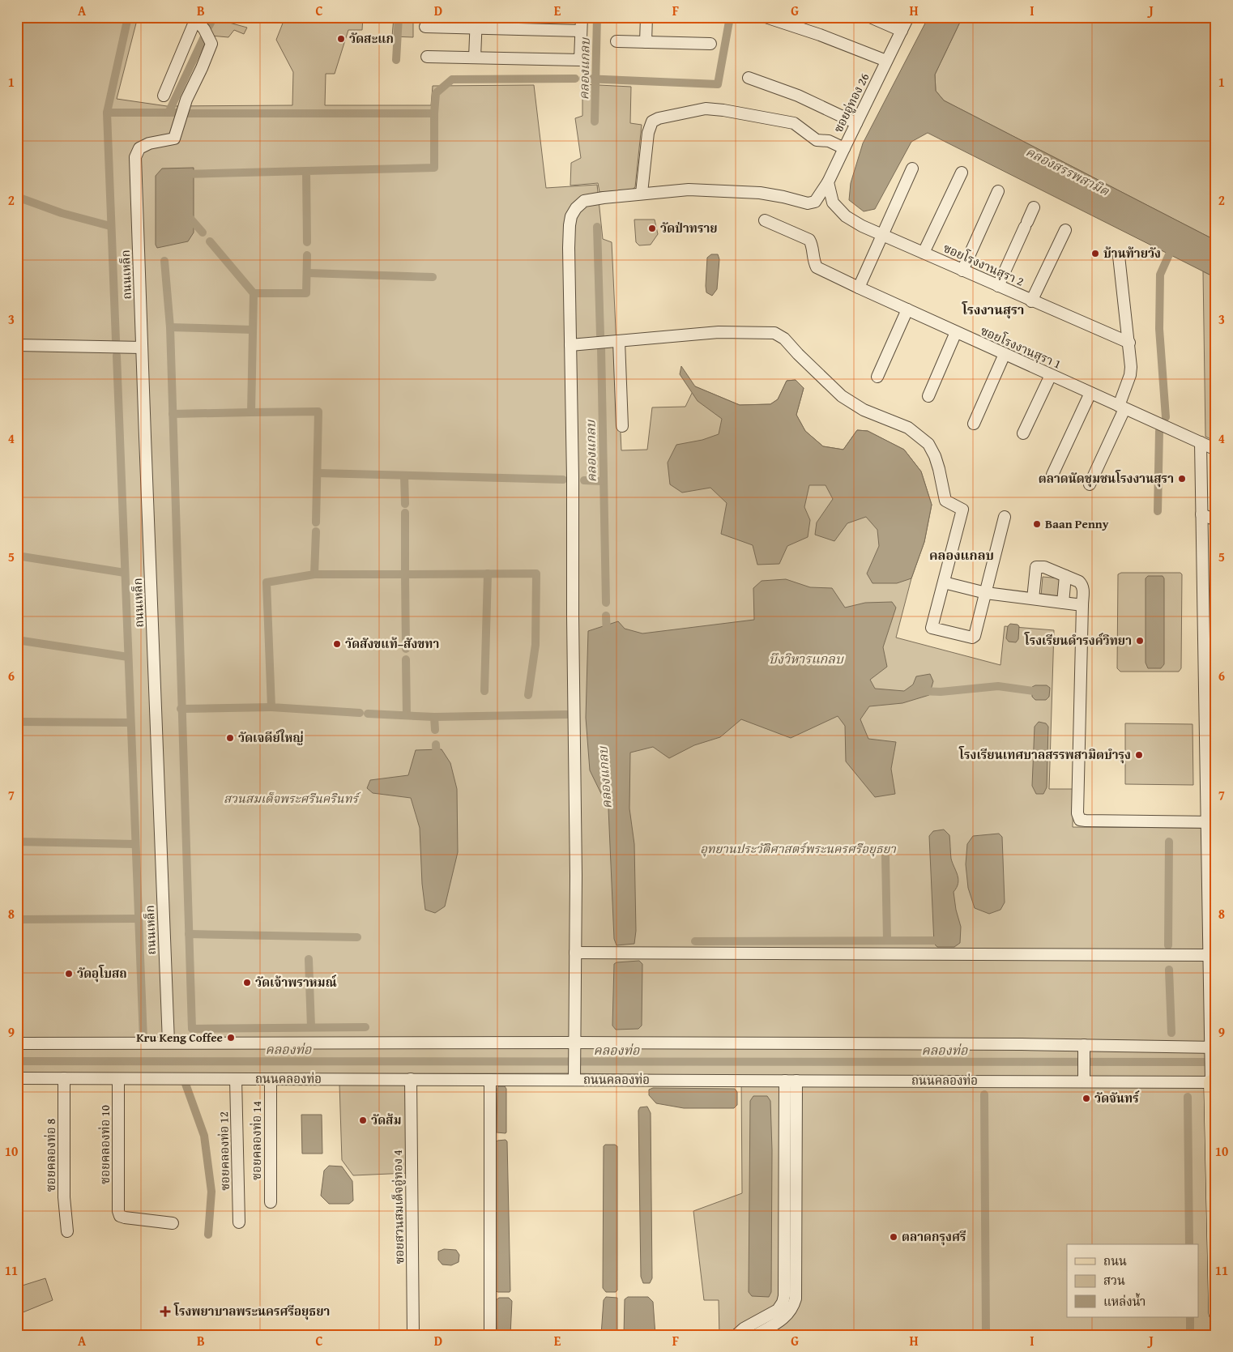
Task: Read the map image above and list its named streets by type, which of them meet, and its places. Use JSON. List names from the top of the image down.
{
  "streets": {
    "street": [
      "ซอยอู่ทอง 26",
      "ซอยโรงงานสุรา 2",
      "ถนนเหล็ก",
      "ซอยโรงงานสุรา 1",
      "ถนนคลองท่อ",
      "ซอยคลองท่อ 14",
      "ซอยคลองท่อ 10",
      "ซอยคลองท่อ 12",
      "ซอยคลองท่อ 8",
      "ซอยสวนสมเด็จอู่ทอง 4"
    ]
  },
  "crossings": [
    ["ซอยอู่ทอง 26", "ซอยโรงงานสุรา 2"],
    ["ซอยอู่ทอง 26", "ถนนคลองท่อ"],
    ["ถนนคลองท่อ", "ซอยคลองท่อ 14"],
    ["ถนนคลองท่อ", "ซอยคลองท่อ 10"],
    ["ถนนคลองท่อ", "ซอยคลองท่อ 12"],
    ["ถนนคลองท่อ", "ซอยคลองท่อ 8"],
    ["ถนนคลองท่อ", "ซอยสวนสมเด็จอู่ทอง 4"]
  ],
  "districts": ["โรงงานสุรา", "คลองแกลบ"],
  "water": [
    "คลองแกลบ",
    "คลองสรรพสามิต",
    "บึงวิหารแกลบ",
    "คลองท่อ"
  ],
  "parks": ["สวนสมเด็จพระศรีนครินทร์", "อุทยานประวัติศาสตร์พระนครศรีอยุธยา"],
  "places": {
    "other": [
      "วัดสะแก",
      "วัดป่าทราย",
      "บ้านท้ายวัง",
      "ตลาดนัดชุมชนโรงงานสุรา",
      "Baan Penny",
      "โรงเรียนดำรงค์วิทยา",
      "วัดสังขแท้–สังขทา",
      "วัดเจดีย์ใหญ่",
      "โรงเรียนเทศบาลสรรพสามิตบำรุง",
      "วัดอุโบสถ",
      "วัดเจ้าพราหมณ์",
      "Kru Keng Coffee",
      "วัดจันทร์",
      "วัดส้ม",
      "ตลาดกรุงศรี"
    ],
    "health": ["โรงพยาบาลพระนครศรีอยุธยา"]
  },
  "legend": ["ถนน", "สวน", "แหล่งน้ำ"],
  "grid": {
    "columns": [
      "A",
      "B",
      "C",
      "D",
      "E",
      "F",
      "G",
      "H",
      "I",
      "J"
    ],
    "rows": [
      "1",
      "2",
      "3",
      "4",
      "5",
      "6",
      "7",
      "8",
      "9",
      "10",
      "11"
    ]
  }
}
